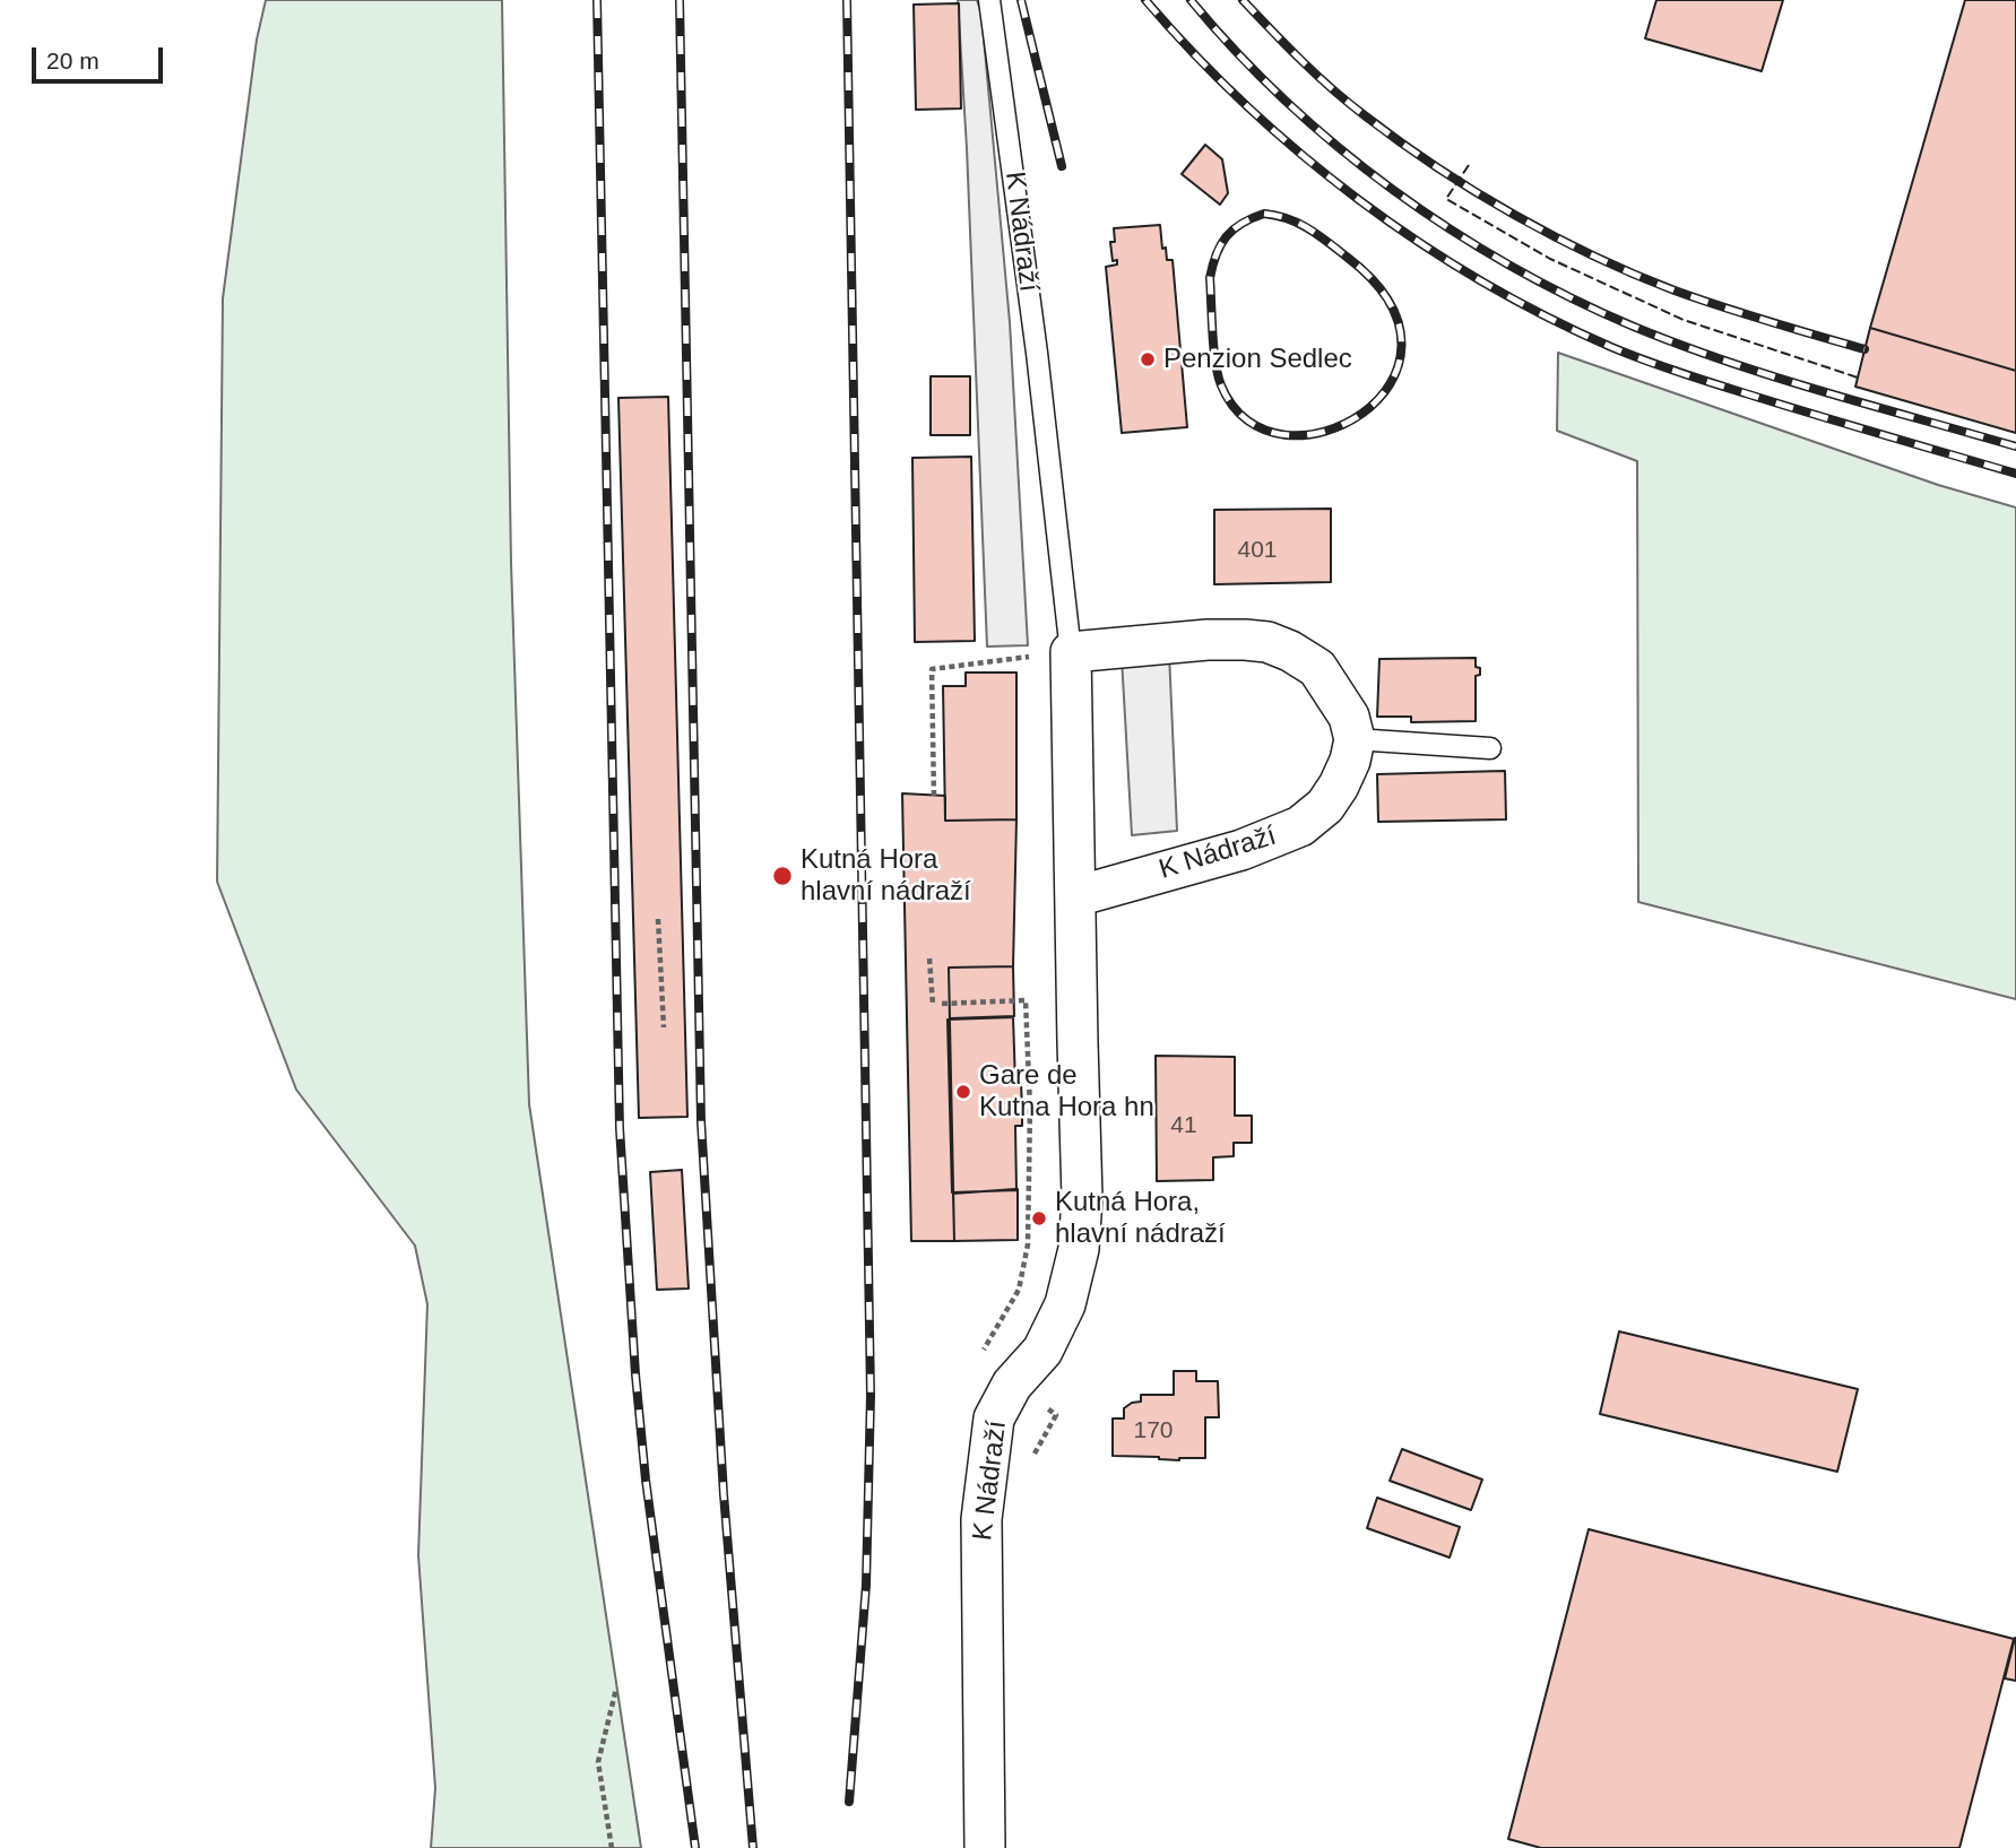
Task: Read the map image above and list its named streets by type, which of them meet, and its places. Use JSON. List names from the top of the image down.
{
  "streets": {
    "street": ["K Nádraží"]
  },
  "places": [
    "Penzion Sedlec",
    "Kutná Hora hlavní nádraží",
    "Gare de Kutna Hora hn",
    "Kutná Hora, hlavní nádraží"
  ],
  "house_numbers": ["401", "41", "170"],
  "scale_bar": "20 m"
}
